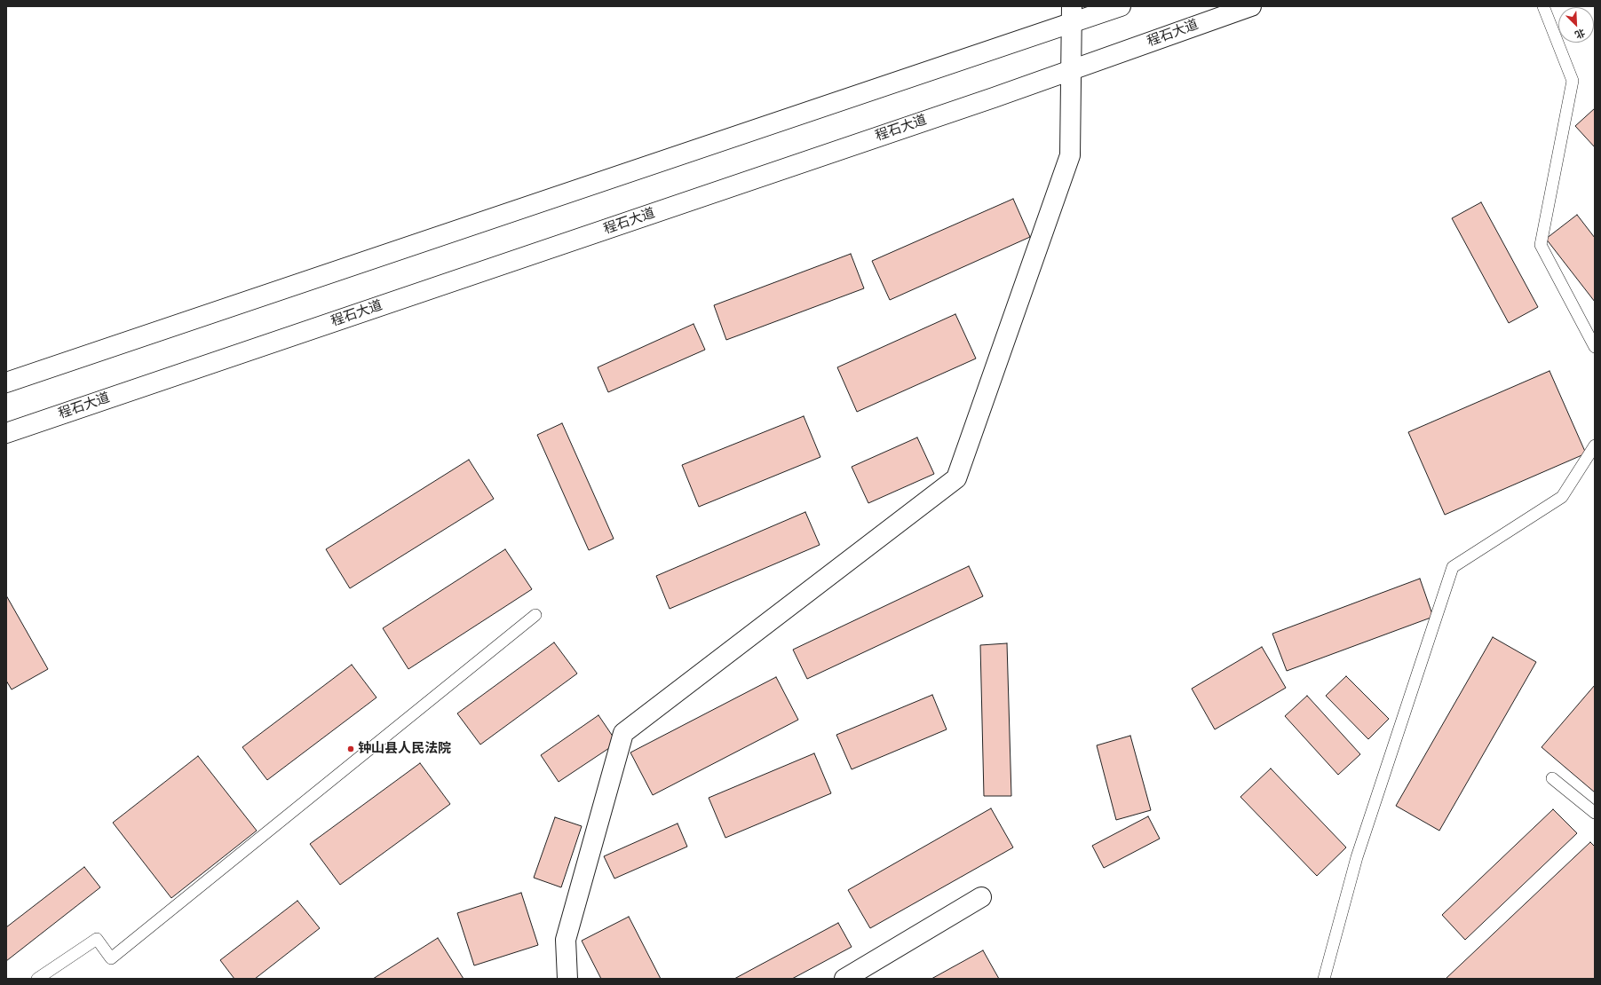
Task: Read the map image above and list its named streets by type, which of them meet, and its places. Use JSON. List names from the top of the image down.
{
  "streets": {
    "street": ["程石大道"]
  },
  "places": ["钟山县人民法院"],
  "north": "bottom right"
}
